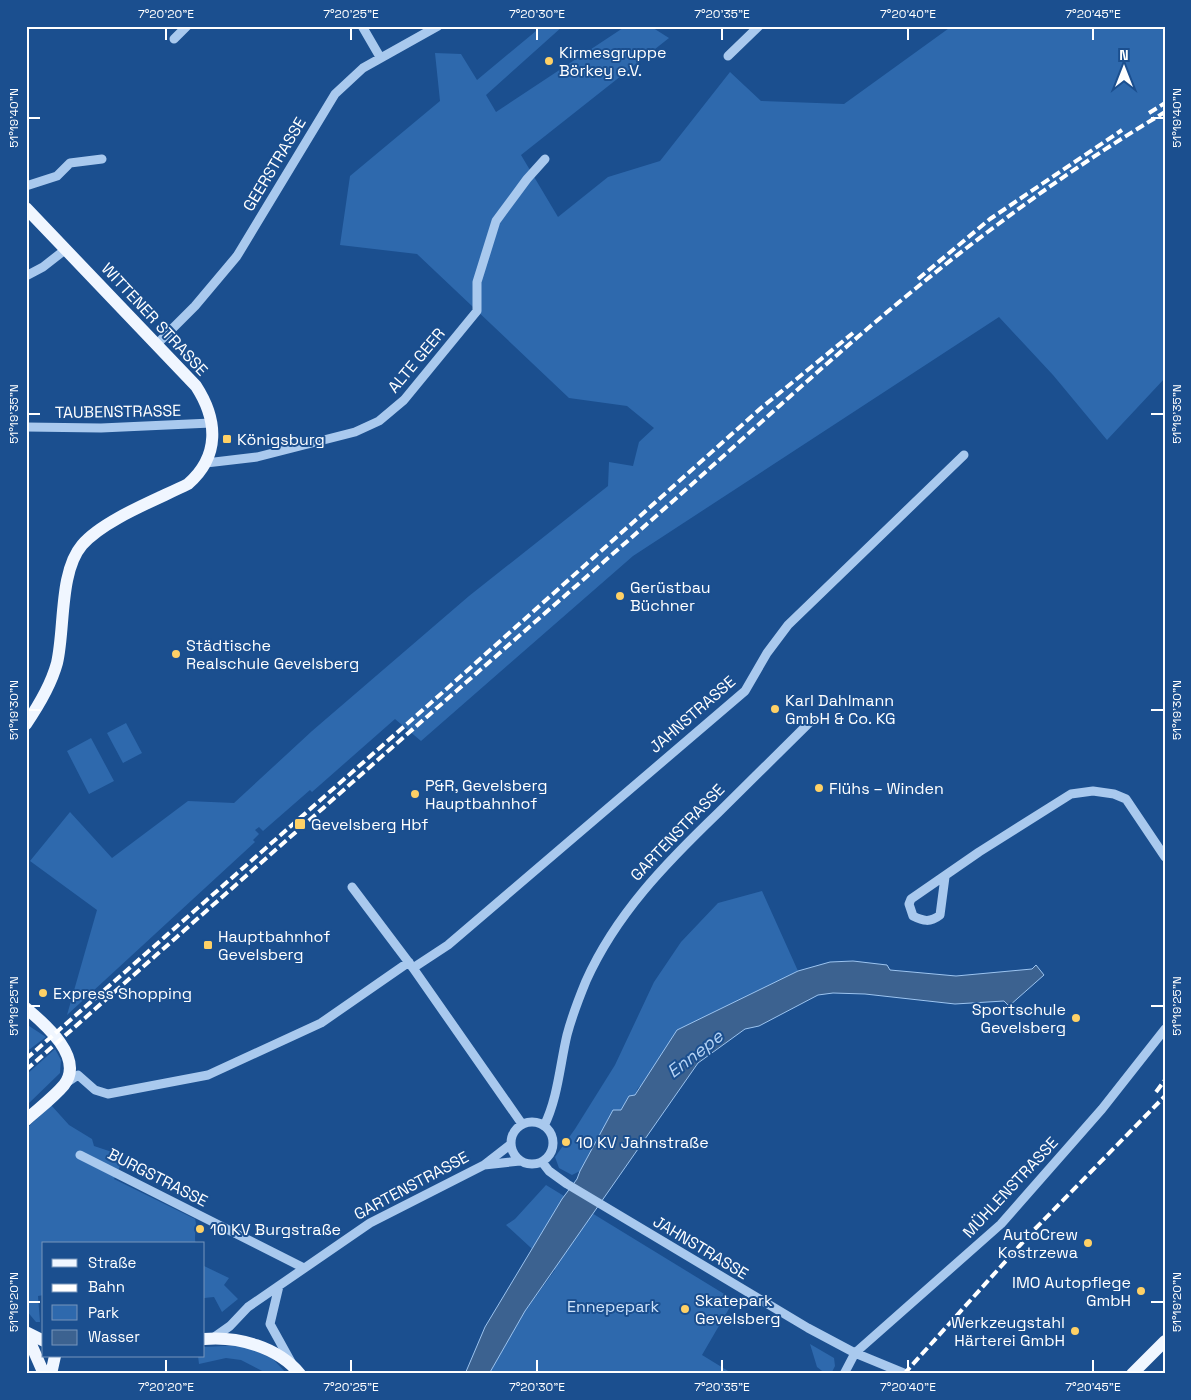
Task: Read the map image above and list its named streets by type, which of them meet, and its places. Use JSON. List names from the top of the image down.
{
  "streets": {
    "main road": ["WITTENER STRASSE"],
    "street": [
      "GEERSTRASSE",
      "ALTE GEER",
      "TAUBENSTRASSE",
      "JAHNSTRASSE",
      "GARTENSTRASSE",
      "BURGSTRASSE",
      "MÜHLENSTRASSE"
    ]
  },
  "crossings": [
    ["GEERSTRASSE", "WITTENER STRASSE"],
    ["WITTENER STRASSE", "ALTE GEER"],
    ["WITTENER STRASSE", "TAUBENSTRASSE"],
    ["JAHNSTRASSE", "GARTENSTRASSE"],
    ["JAHNSTRASSE", "MÜHLENSTRASSE"],
    ["GARTENSTRASSE", "BURGSTRASSE"]
  ],
  "water": ["Ennepe"],
  "parks": ["Ennepepark"],
  "places": {
    "other": [
      "Kirmesgruppe Börkey e.V.",
      "Gerüstbau Büchner",
      "Städtische Realschule Gevelsberg",
      "Karl Dahlmann GmbH & Co. KG",
      "Flühs – Winden",
      "P&R, Gevelsberg Hauptbahnhof",
      "Express Shopping",
      "Sportschule Gevelsberg",
      "10 KV Jahnstraße",
      "10 KV Burgstraße",
      "AutoCrew Kostrzewa",
      "IMO Autopflege GmbH",
      "Skatepark Gevelsberg",
      "Werkzeugstahl Härterei GmbH"
    ],
    "transit": ["Königsburg", "Gevelsberg Hbf", "Hauptbahnhof Gevelsberg"]
  },
  "legend": [
    "Straße",
    "Bahn",
    "Park",
    "Wasser"
  ],
  "north": "top",
  "coordinates": [
    "7°20'20\"E",
    "7°20'25\"E",
    "7°20'30\"E",
    "7°20'35\"E",
    "7°20'40\"E",
    "7°20'45\"E",
    "51°19'40\"N",
    "51°19'35\"N",
    "51°19'30\"N",
    "51°19'25\"N",
    "51°19'20\"N"
  ]
}
